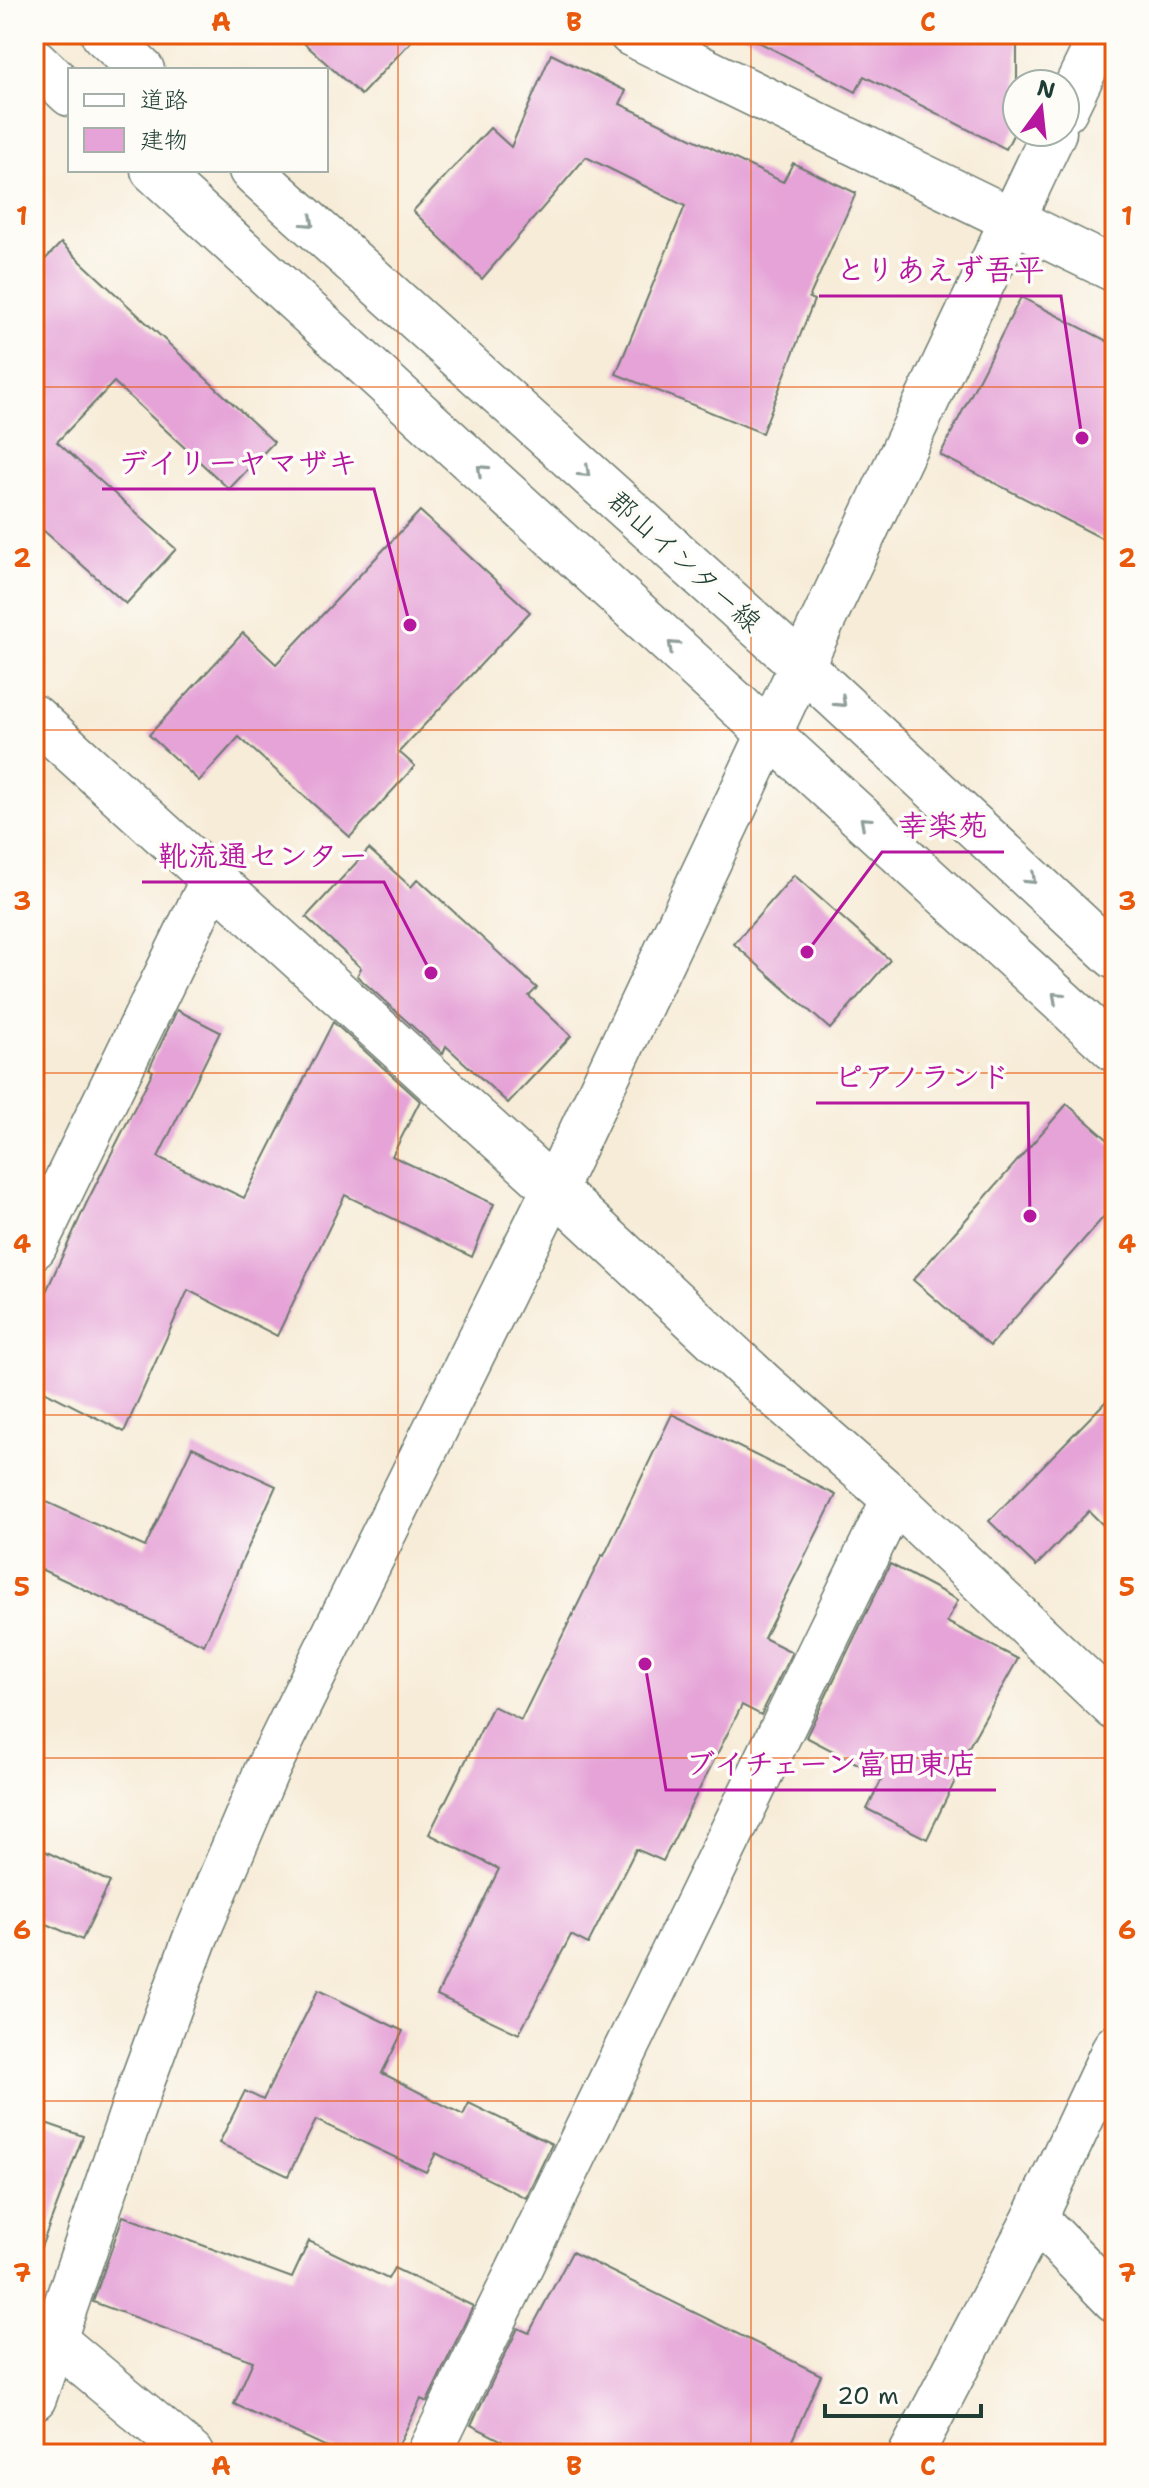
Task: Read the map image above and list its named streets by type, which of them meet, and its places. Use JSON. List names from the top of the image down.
{
  "streets": {
    "street": ["郡山インター線"]
  },
  "places": [
    "とりあえず吾平",
    "デイリーヤマザキ",
    "幸楽苑",
    "靴流通センター",
    "ピアノランド",
    "ブイチェーン富田東店"
  ],
  "legend": ["道路", "建物"],
  "scale_bar": "20 m",
  "north": "top",
  "grid": {
    "columns": ["A", "B", "C"],
    "rows": [
      "1",
      "2",
      "3",
      "4",
      "5",
      "6",
      "7"
    ]
  }
}
